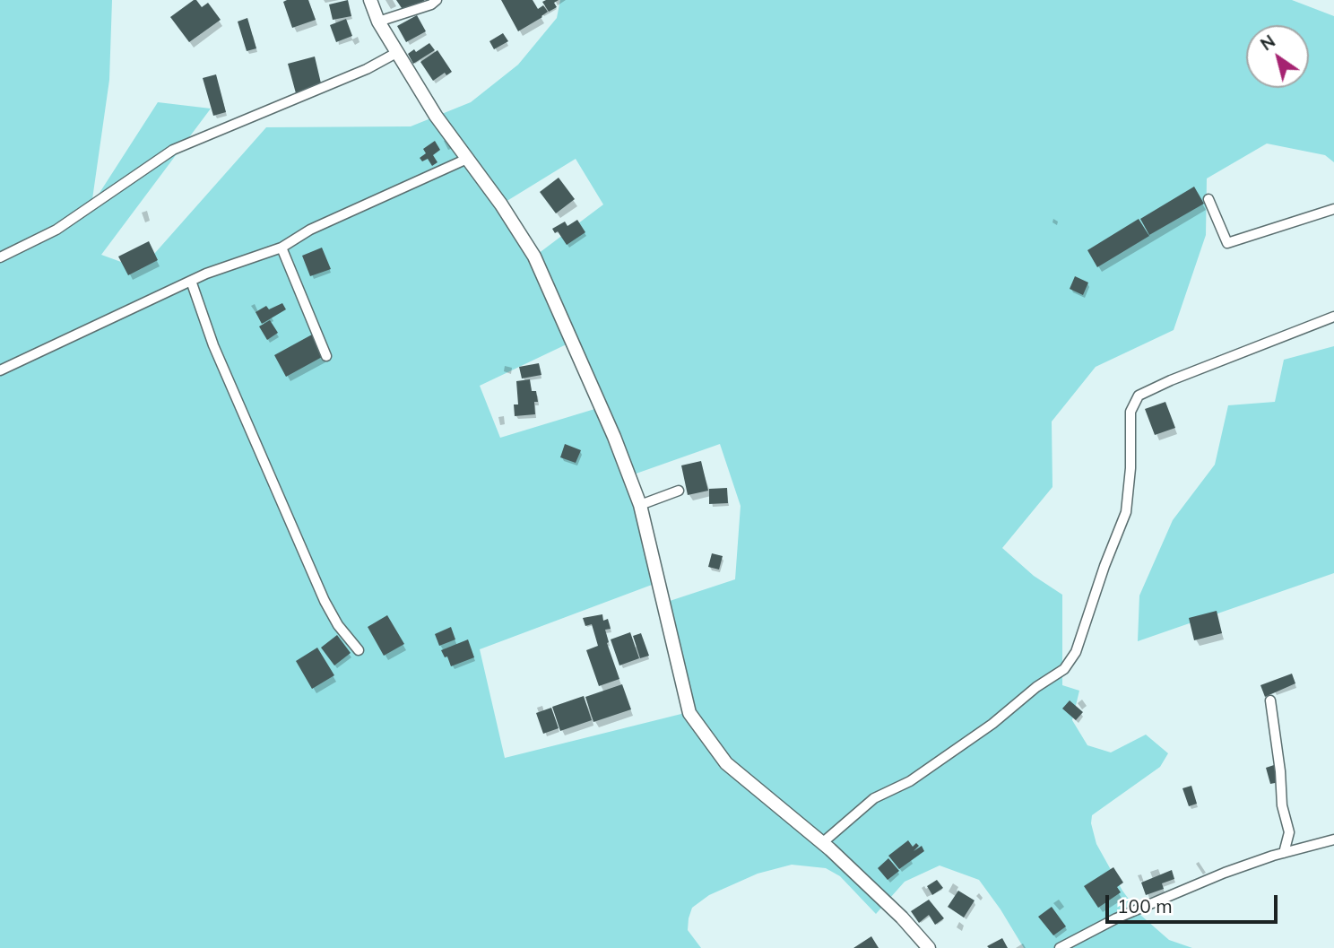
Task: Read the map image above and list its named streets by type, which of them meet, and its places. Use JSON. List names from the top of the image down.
{
  "scale_bar": "100 m",
  "north": "top left"
}
